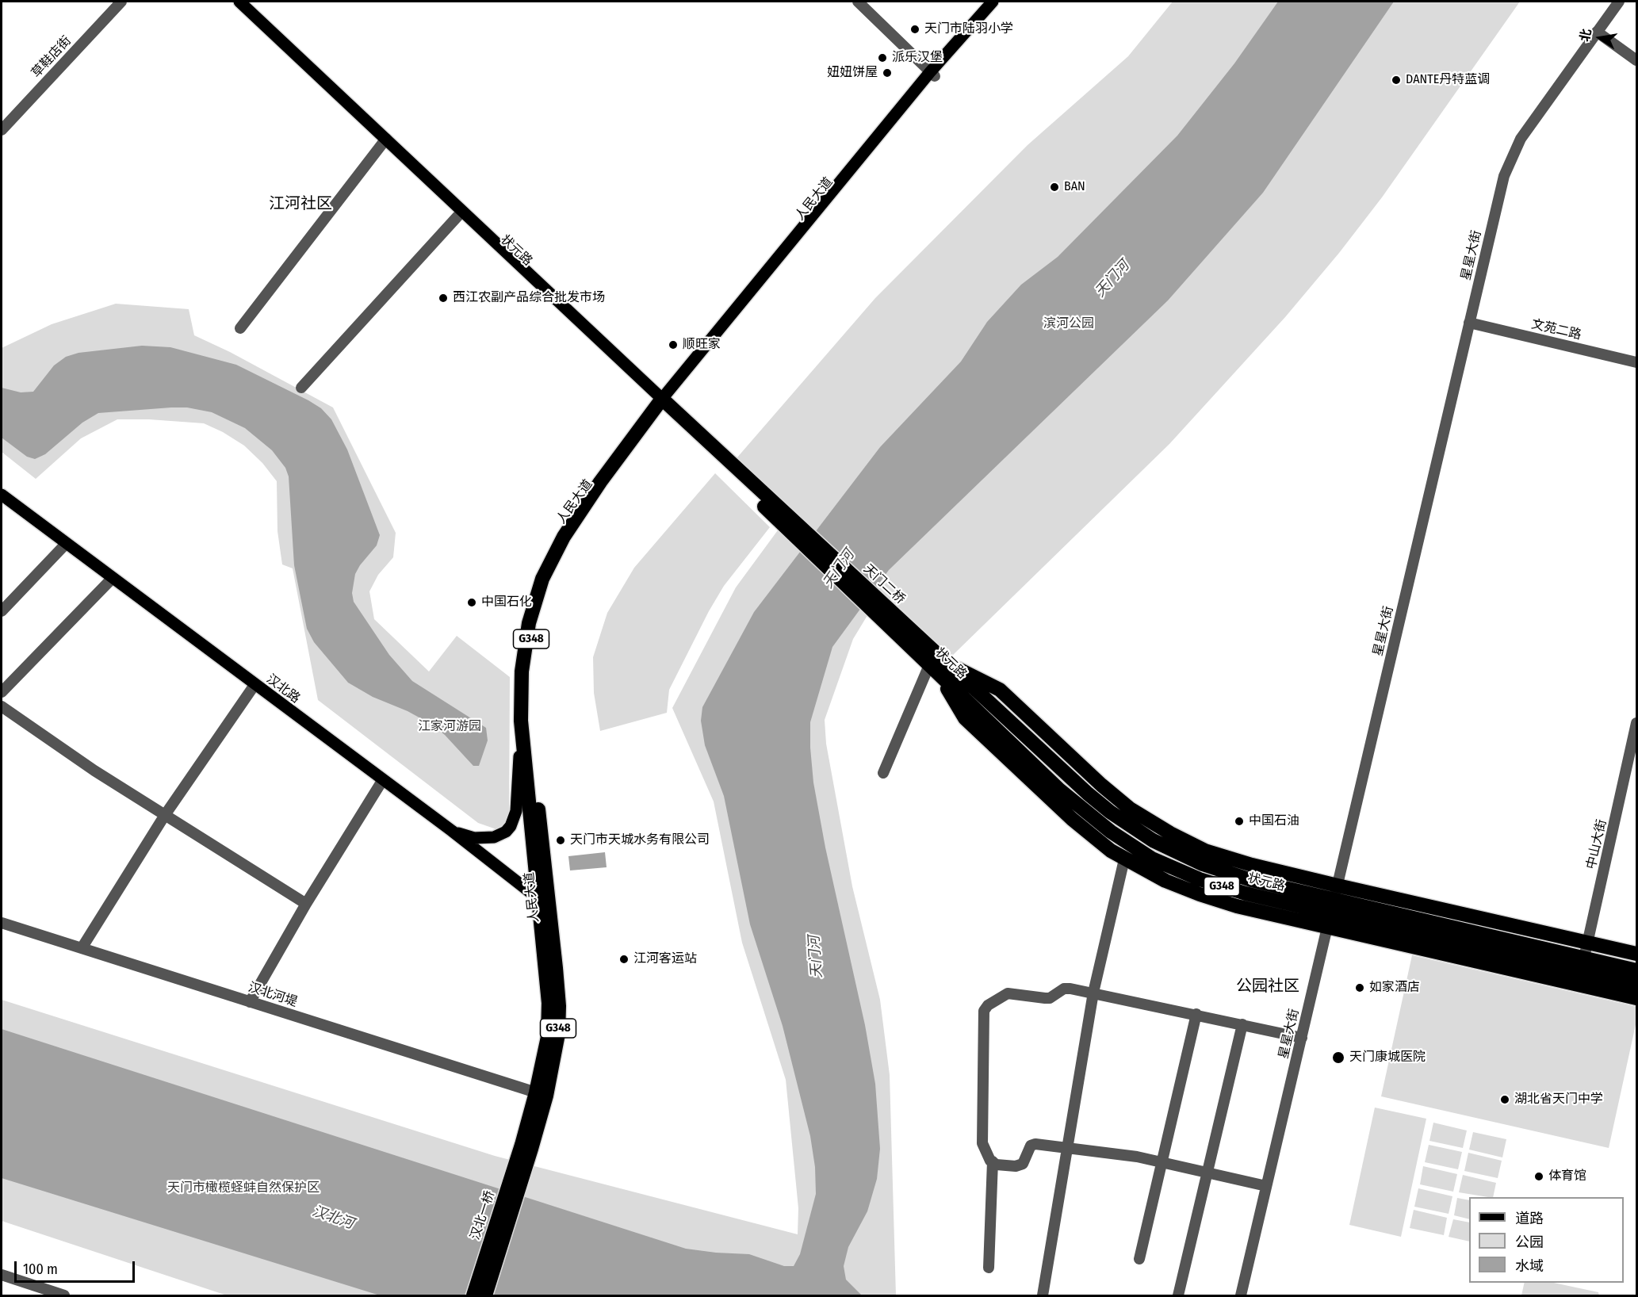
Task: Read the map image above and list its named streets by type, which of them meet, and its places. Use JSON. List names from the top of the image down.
{
  "streets": {
    "highway": [
      "人民大道",
      "状元路",
      "天门二桥",
      "G348",
      "汉北一桥"
    ],
    "main road": ["汉北路"],
    "street": [
      "草鞋店街",
      "星星大街",
      "文苑二路",
      "中山大街",
      "汉北河堤"
    ]
  },
  "crossings": [
    ["人民大道", "状元路"],
    ["人民大道", "汉北路"],
    ["人民大道", "汉北河堤"],
    ["人民大道", "汉北一桥"],
    ["状元路", "星星大街"],
    ["状元路", "天门二桥"],
    ["状元路", "中山大街"],
    ["星星大街", "文苑二路"]
  ],
  "districts": ["江河社区", "公园社区"],
  "water": ["天门河", "汉北河"],
  "parks": ["滨河公园", "江家河游园", "天门市橄榄蛏蚌自然保护区"],
  "places": [
    "天门市陆羽小学",
    "派乐汉堡",
    "妞妞饼屋",
    "DANTE丹特蓝调",
    "BAN",
    "西江农副产品综合批发市场",
    "顺旺家",
    "中国石化",
    "中国石油",
    "天门市天城水务有限公司",
    "江河客运站",
    "如家酒店",
    "天门康城医院",
    "湖北省天门中学",
    "体育馆"
  ],
  "legend": ["道路", "公园", "水域"],
  "scale_bar": "100 m",
  "north": "left"
}
